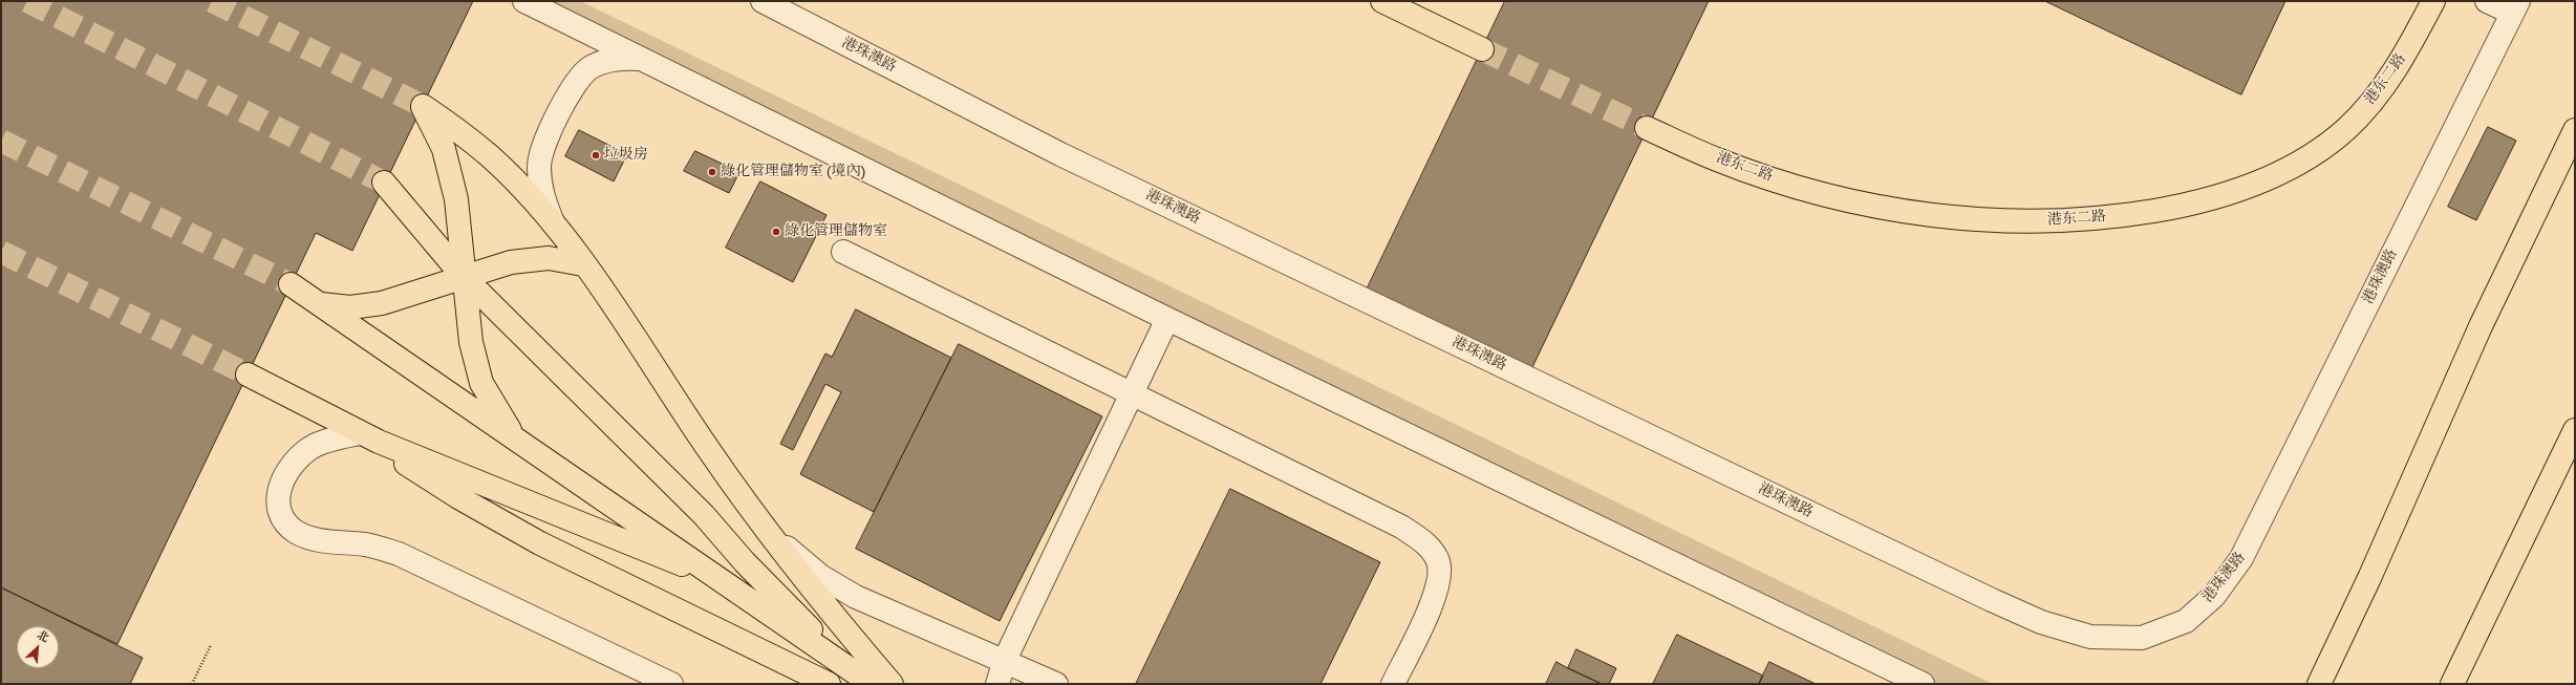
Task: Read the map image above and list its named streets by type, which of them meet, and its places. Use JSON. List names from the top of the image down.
{
  "streets": {
    "main road": ["港东二路"],
    "street": ["港珠澳路"]
  },
  "places": ["垃圾房", "綠化管理儲物室 (境內)", "綠化管理儲物室"],
  "north": "top right"
}
